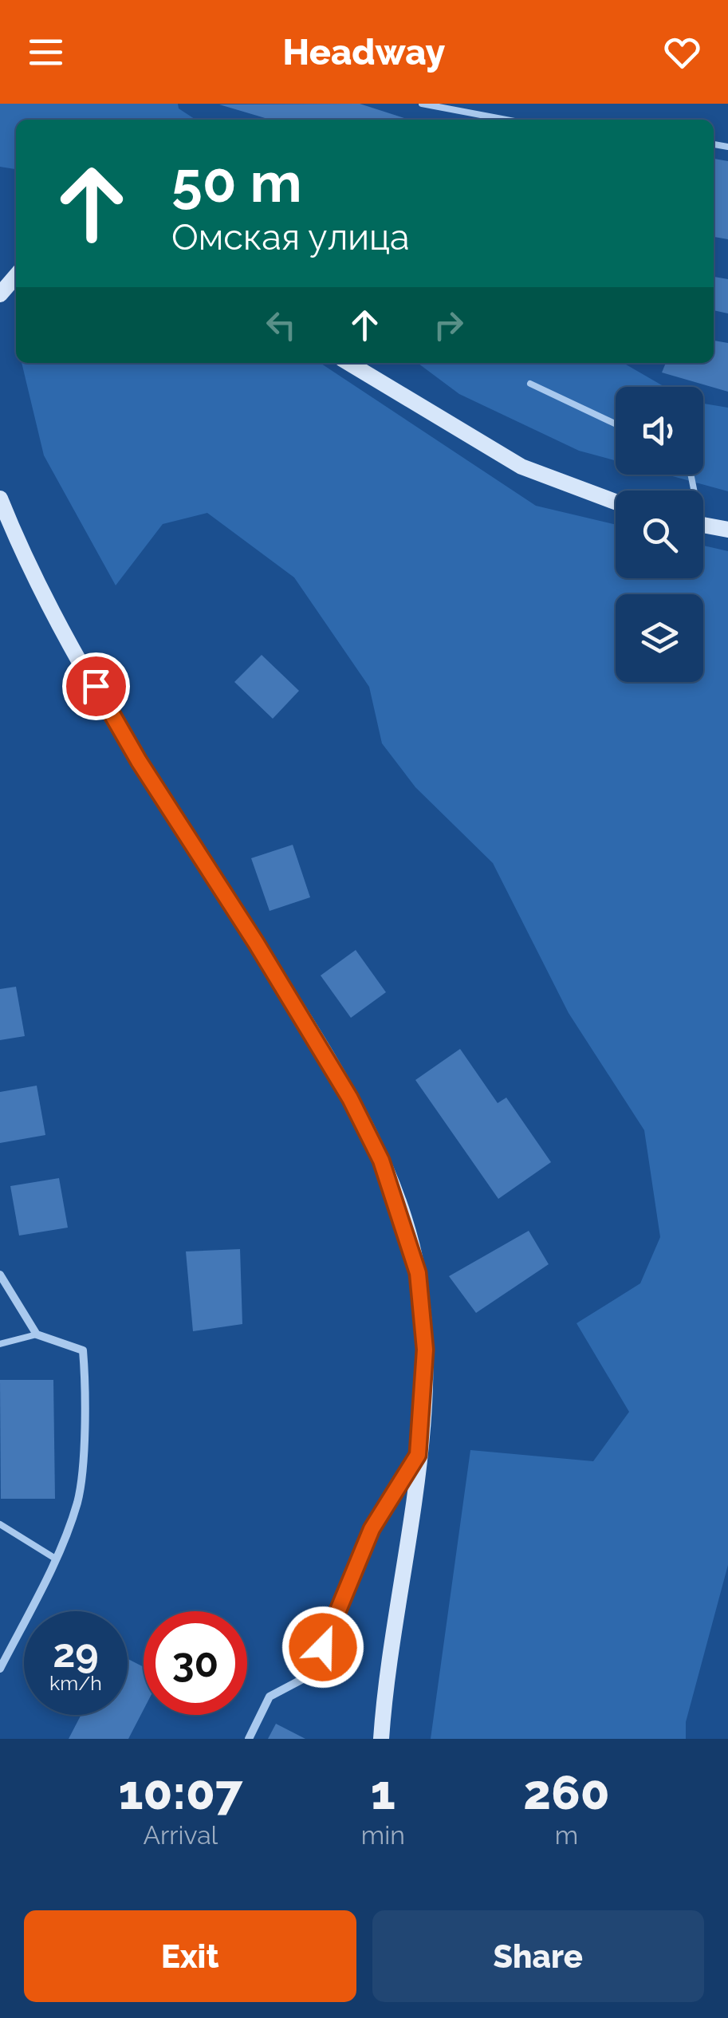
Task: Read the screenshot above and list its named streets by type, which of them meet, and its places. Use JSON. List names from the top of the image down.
{
  "page": {
    "header": "Headway",
    "turn": ["50 m", "Омская улица"],
    "speed": "29 km/h",
    "limit": "30",
    "eta": [
      "10:07",
      "Arrival",
      "1",
      "min",
      "260",
      "m"
    ],
    "buttons": ["Exit", "Share"]
  }
}
